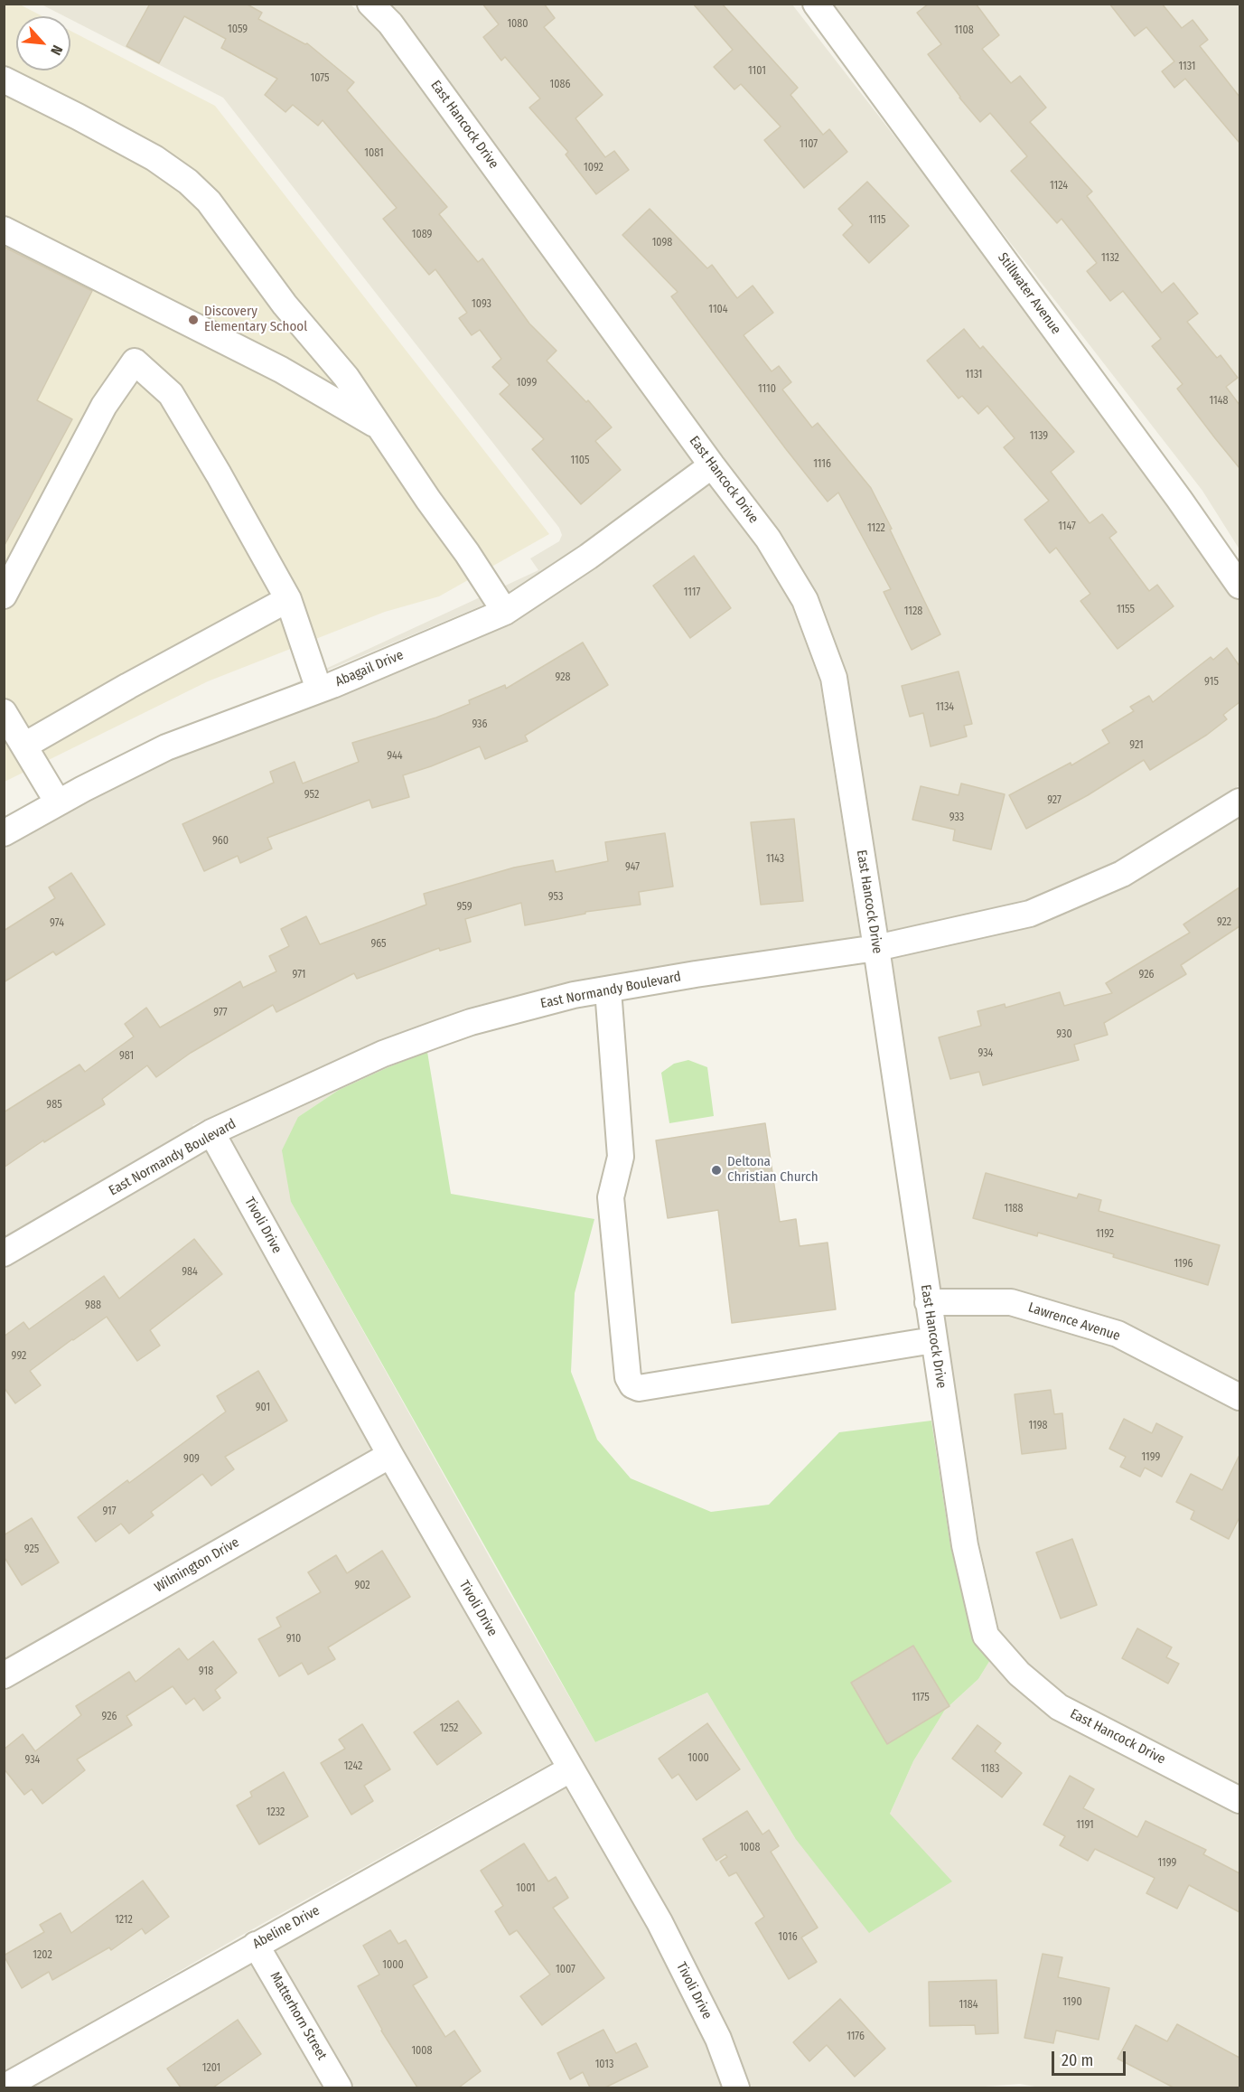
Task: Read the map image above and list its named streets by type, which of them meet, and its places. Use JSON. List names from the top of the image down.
{
  "streets": {
    "street": [
      "East Hancock Drive",
      "Stillwater Avenue",
      "Abagail Drive",
      "East Normandy Boulevard",
      "Tivoli Drive",
      "Lawrence Avenue",
      "Wilmington Drive",
      "Abeline Drive",
      "Matterhorn Street"
    ]
  },
  "crossings": [
    ["East Hancock Drive", "Abagail Drive"],
    ["East Hancock Drive", "East Normandy Boulevard"],
    ["East Hancock Drive", "Lawrence Avenue"],
    ["East Normandy Boulevard", "Tivoli Drive"],
    ["Tivoli Drive", "Wilmington Drive"],
    ["Tivoli Drive", "Abeline Drive"],
    ["Abeline Drive", "Matterhorn Street"]
  ],
  "places": ["Discovery Elementary School", "Deltona Christian Church"],
  "house_numbers": [
    "1080",
    "1059",
    "1108",
    "1131",
    "1101",
    "1075",
    "1086",
    "1107",
    "1081",
    "1092",
    "1124",
    "1115",
    "1089",
    "1098",
    "1132",
    "1093",
    "1104",
    "1131",
    "1099",
    "1110",
    "1148",
    "1139",
    "1105",
    "1116",
    "1147",
    "1122",
    "1117",
    "1155",
    "1128",
    "928",
    "915",
    "1134",
    "936",
    "921",
    "944",
    "952",
    "927",
    "933",
    "960",
    "1143",
    "947",
    "953",
    "959",
    "922",
    "974",
    "965",
    "971",
    "926",
    "977",
    "930",
    "934",
    "981",
    "985",
    "1188",
    "1192",
    "1196",
    "984",
    "988",
    "992",
    "901",
    "1198",
    "1199",
    "909",
    "917",
    "925",
    "902",
    "910",
    "918",
    "1175",
    "926",
    "1252",
    "1000",
    "934",
    "1242",
    "1183",
    "1232",
    "1191",
    "1008",
    "1199",
    "1001",
    "1212",
    "1016",
    "1202",
    "1000",
    "1007",
    "1190",
    "1184",
    "1176",
    "1008",
    "1013",
    "1201"
  ],
  "scale_bar": "20 m",
  "north": "bottom right"
}
